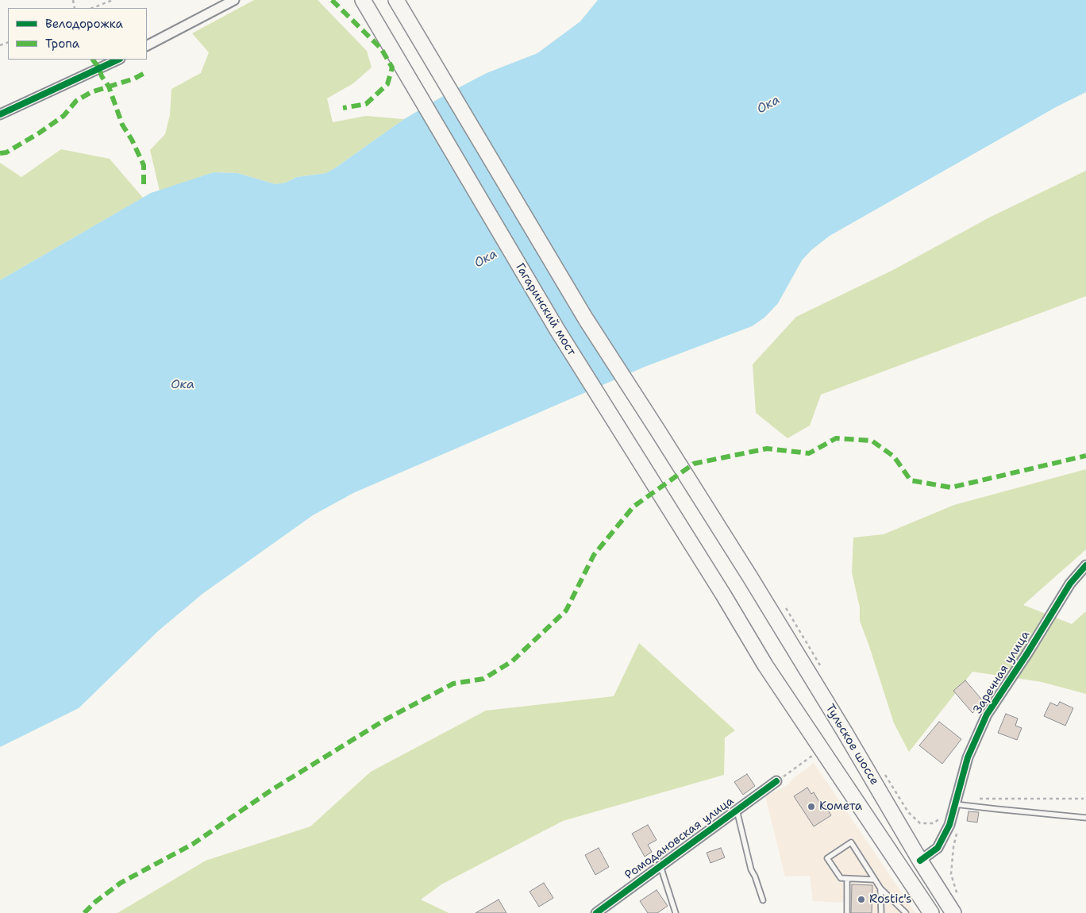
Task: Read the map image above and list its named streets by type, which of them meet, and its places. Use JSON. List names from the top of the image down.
{
  "streets": {
    "main road": ["Гагаринский мост", "Тульское шоссе"],
    "street": ["Заречная улица", "Ромодановская улица"]
  },
  "crossings": [
    ["Заречная улица", "Тульское шоссе"]
  ],
  "water": ["Ока"],
  "places": ["Комета", "Rostic's"],
  "legend": ["Велодорожка", "Тропа"]
}
